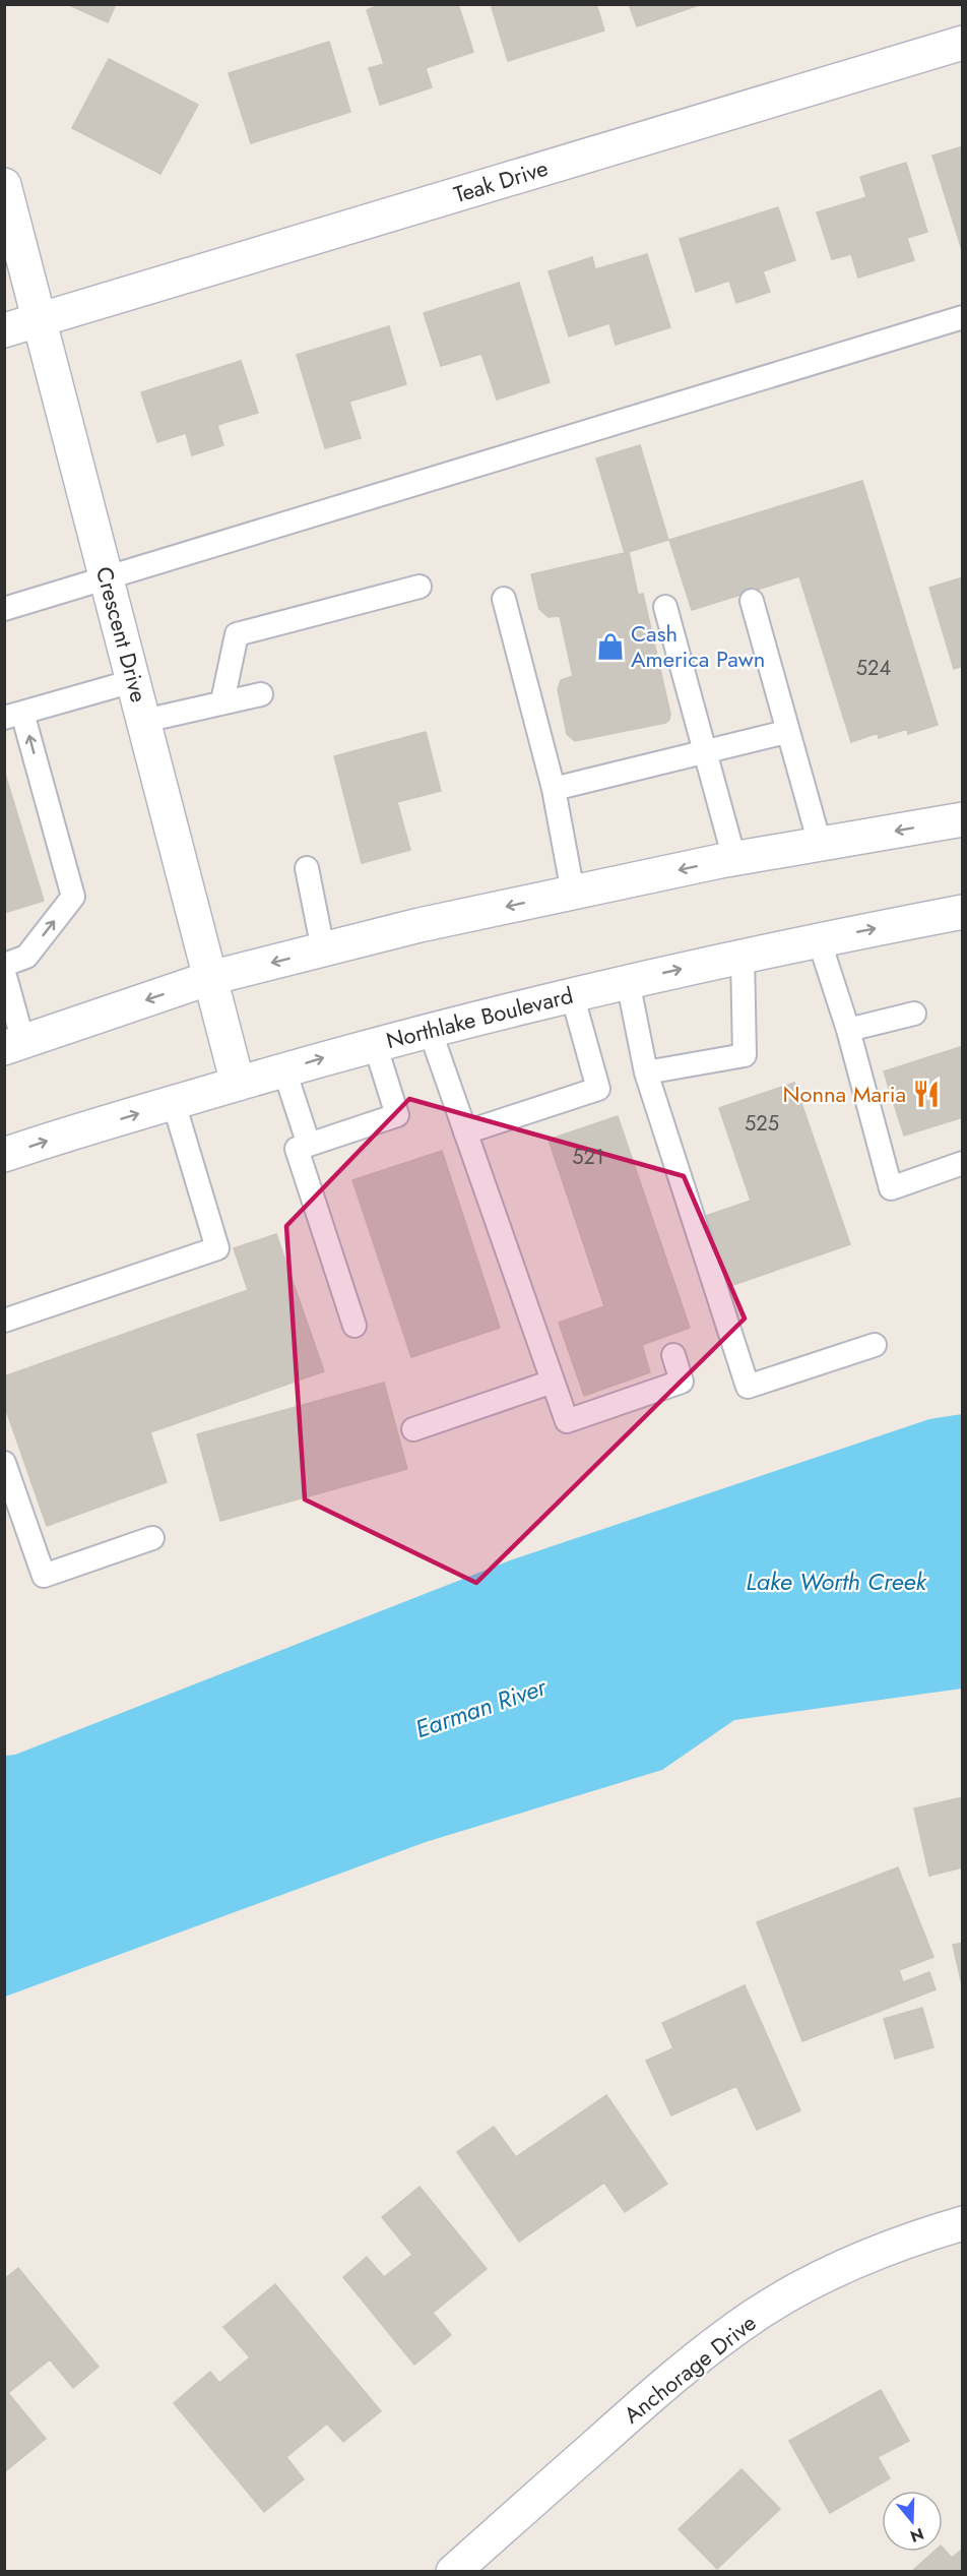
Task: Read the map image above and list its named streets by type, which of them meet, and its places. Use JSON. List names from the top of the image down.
{
  "streets": {
    "street": [
      "Teak Drive",
      "Crescent Drive",
      "Northlake Boulevard",
      "Anchorage Drive"
    ]
  },
  "crossings": [
    ["Teak Drive", "Crescent Drive"],
    ["Crescent Drive", "Northlake Boulevard"]
  ],
  "water": ["Lake Worth Creek", "Earman River"],
  "places": {
    "shop": ["Cash America Pawn"],
    "restaurant": ["Nonna Maria"]
  },
  "house_numbers": ["524", "525", "521"],
  "north": "bottom"
}
